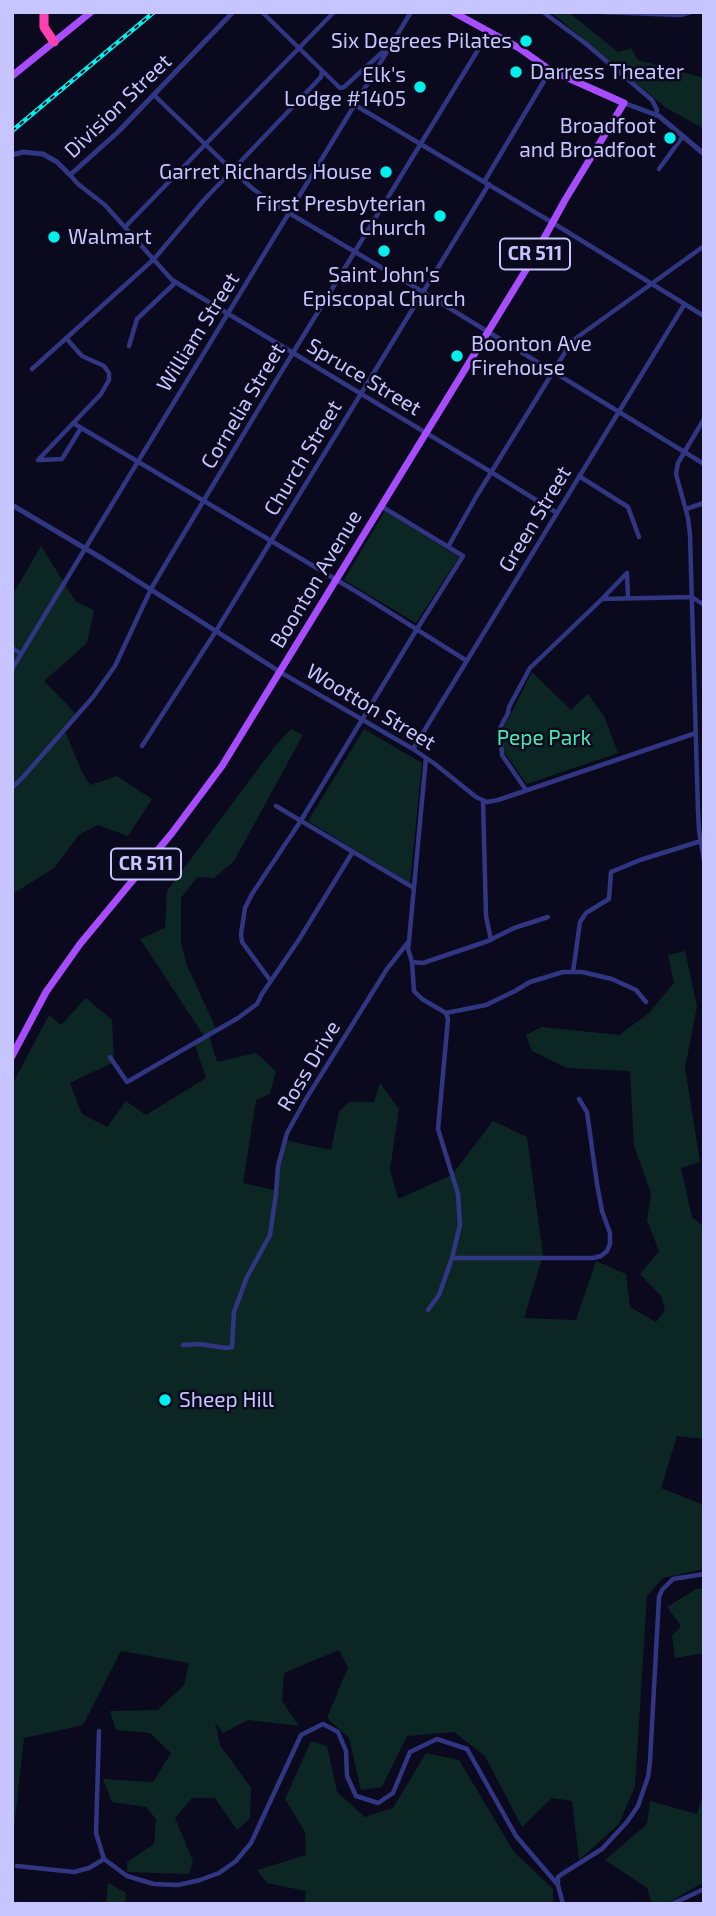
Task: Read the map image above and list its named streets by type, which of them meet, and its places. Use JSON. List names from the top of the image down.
{
  "streets": {
    "main road": ["CR 511", "Boonton Avenue"],
    "street": [
      "Division Street",
      "William Street",
      "Spruce Street",
      "Cornelia Street",
      "Church Street",
      "Green Street",
      "Wootton Street",
      "Ross Drive"
    ]
  },
  "crossings": [
    ["Division Street", "Spruce Street"],
    ["William Street", "Spruce Street"],
    ["William Street", "Wootton Street"],
    ["Spruce Street", "Cornelia Street"],
    ["Spruce Street", "Church Street"],
    ["Spruce Street", "Green Street"],
    ["Spruce Street", "Boonton Avenue"],
    ["Cornelia Street", "Wootton Street"],
    ["Church Street", "Wootton Street"],
    ["Green Street", "Wootton Street"],
    ["Boonton Avenue", "Wootton Street"]
  ],
  "parks": ["Pepe Park"],
  "places": [
    "Six Degrees Pilates",
    "Darress Theater",
    "Elk's Lodge #1405",
    "Broadfoot and Broadfoot",
    "Garret Richards House",
    "First Presbyterian Church",
    "Walmart",
    "Saint John's Episcopal Church",
    "Boonton Ave Firehouse",
    "Sheep Hill"
  ]
}
